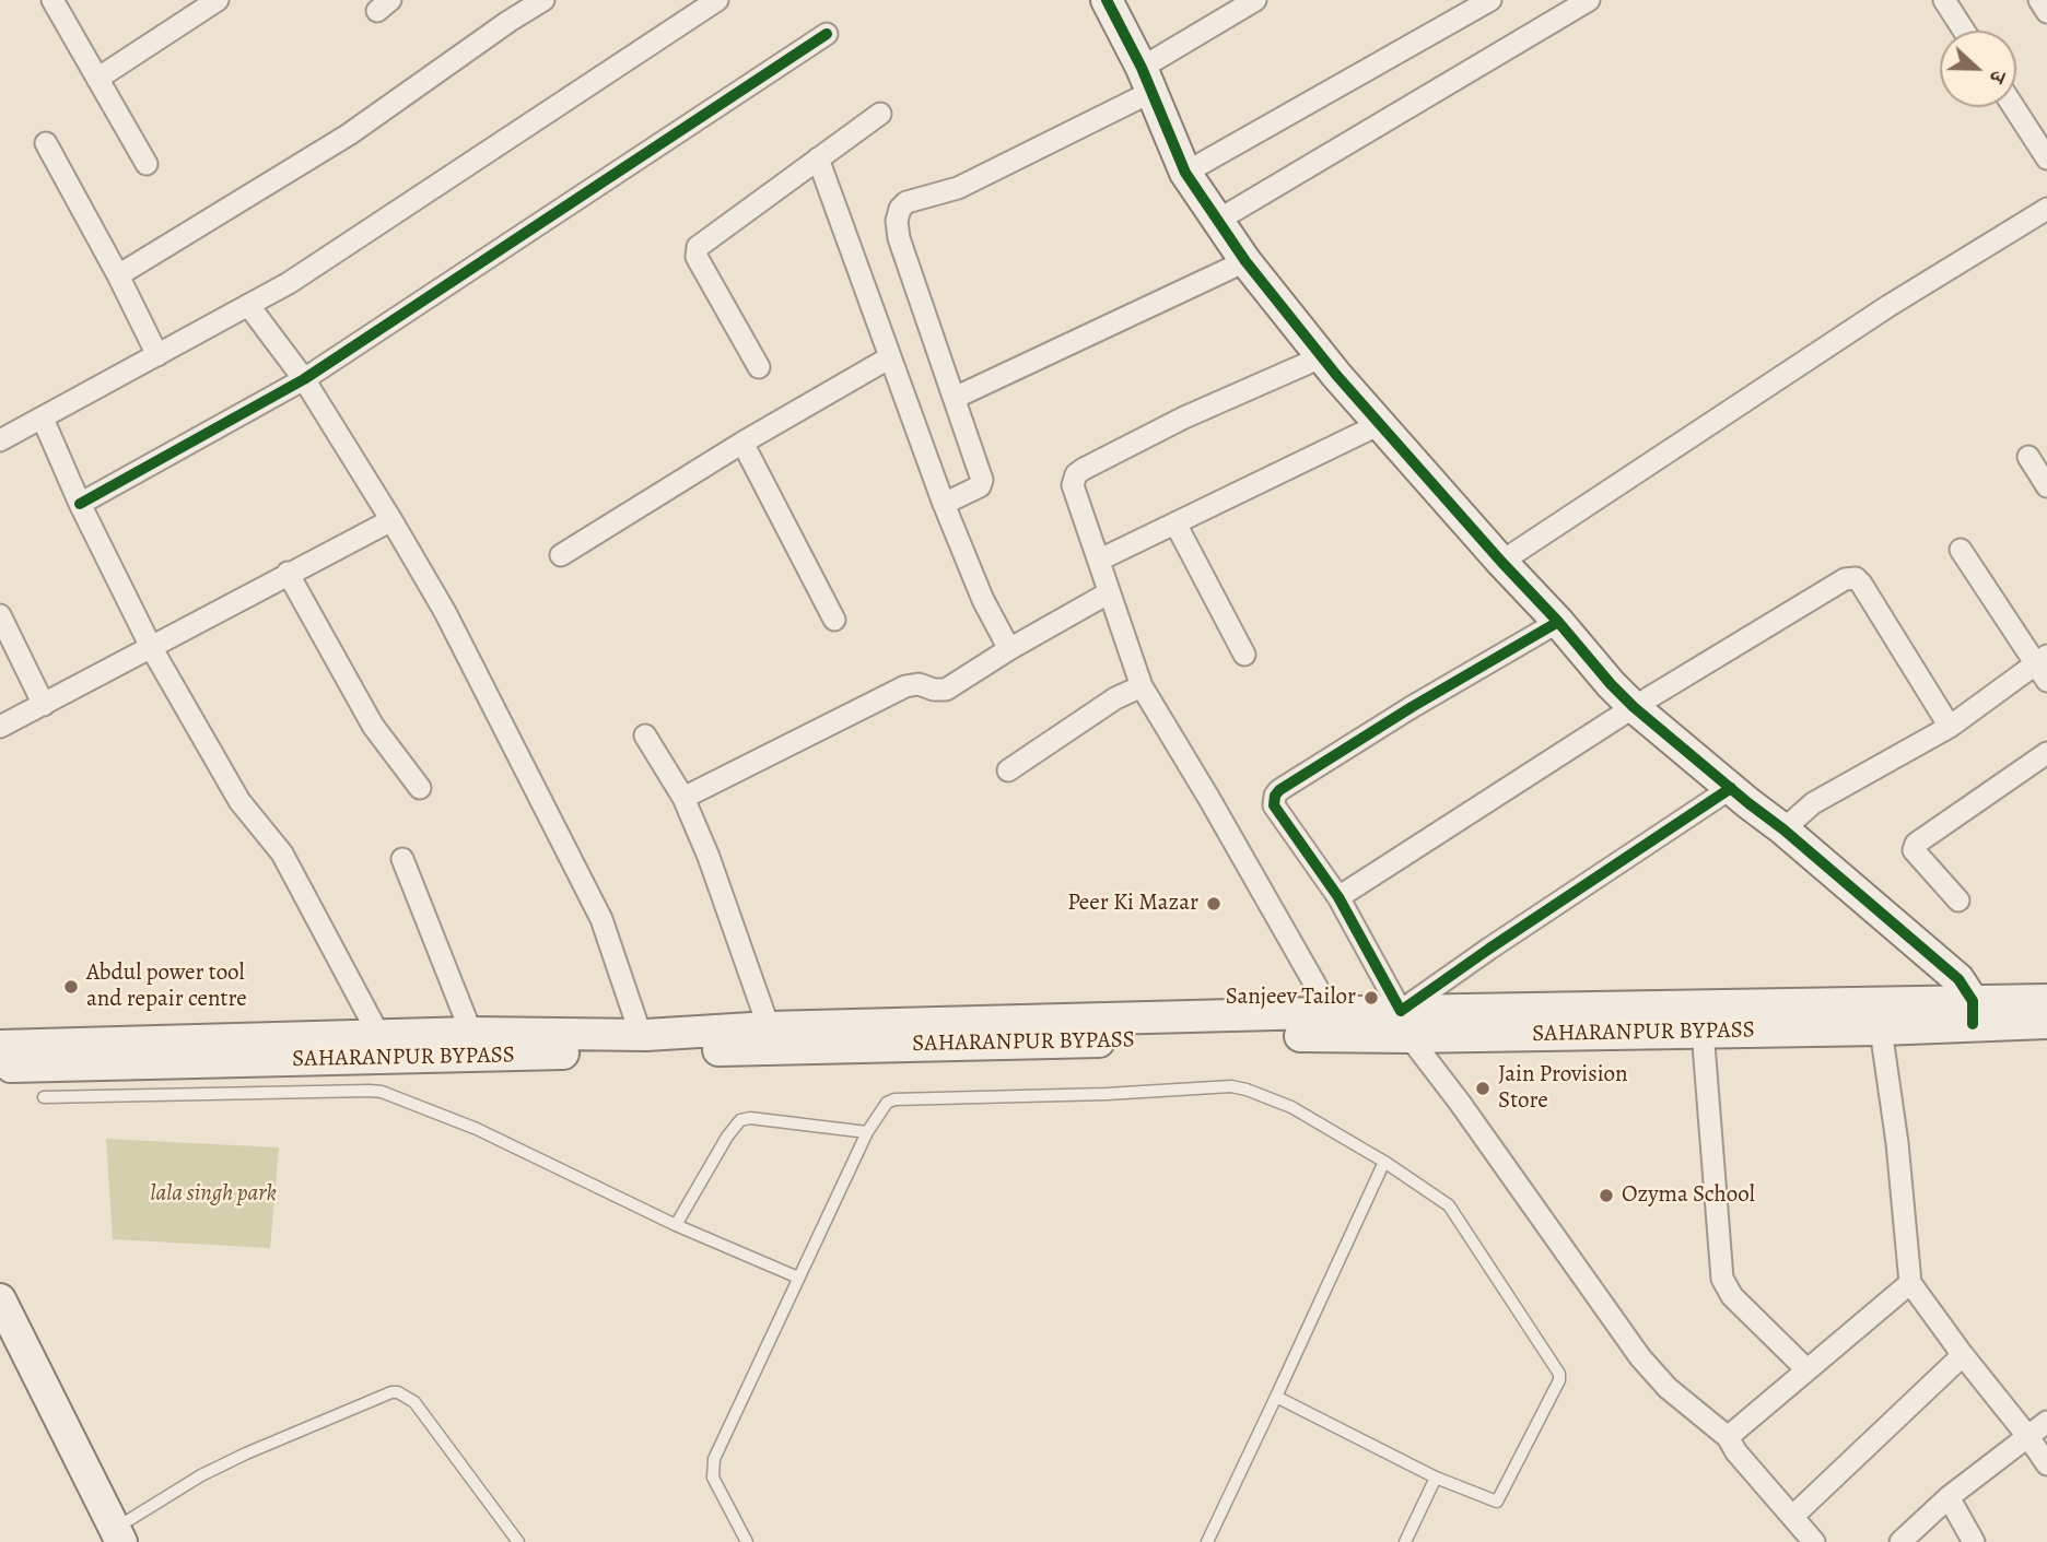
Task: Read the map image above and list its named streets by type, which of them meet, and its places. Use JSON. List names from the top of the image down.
{
  "streets": {
    "main road": ["SAHARANPUR BYPASS"]
  },
  "parks": ["lala singh park"],
  "places": [
    "Peer Ki Mazar",
    "Abdul power tool and repair centre",
    "Sanjeev Tailor",
    "Jain Provision Store",
    "Ozyma School"
  ],
  "north": "right"
}
